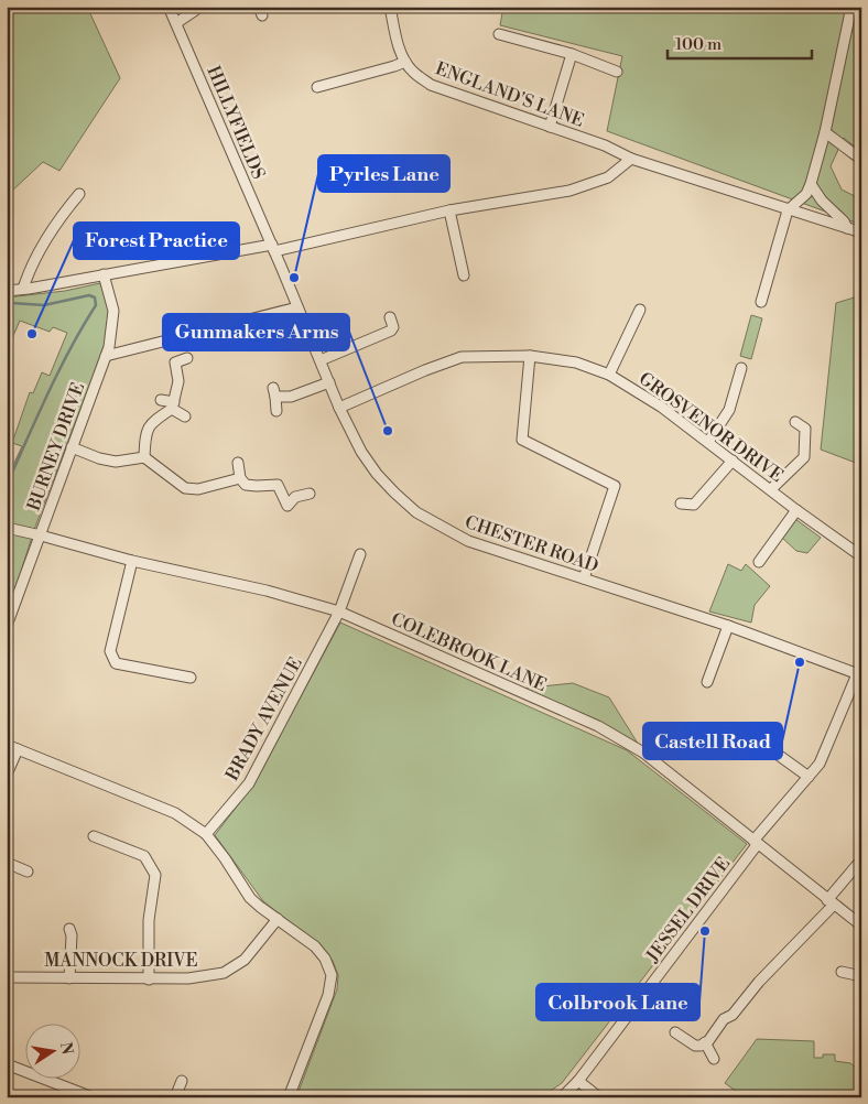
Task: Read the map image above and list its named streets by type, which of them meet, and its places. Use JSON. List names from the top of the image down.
{
  "streets": {
    "street": [
      "ENGLAND'S LANE",
      "HILLYFIELDS",
      "GROSVENOR DRIVE",
      "BURNEY DRIVE",
      "CHESTER ROAD",
      "COLEBROOK LANE",
      "BRADY AVENUE",
      "JESSEL DRIVE",
      "MANNOCK DRIVE"
    ]
  },
  "crossings": [
    ["HILLYFIELDS", "CHESTER ROAD"],
    ["GROSVENOR DRIVE", "CHESTER ROAD"],
    ["BURNEY DRIVE", "COLEBROOK LANE"],
    ["CHESTER ROAD", "JESSEL DRIVE"],
    ["COLEBROOK LANE", "BRADY AVENUE"],
    ["COLEBROOK LANE", "JESSEL DRIVE"]
  ],
  "places": [
    "Pyrles Lane",
    "Forest Practice",
    "Gunmakers Arms",
    "Castell Road",
    "Colbrook Lane"
  ],
  "scale_bar": "100 m",
  "north": "right"
}
